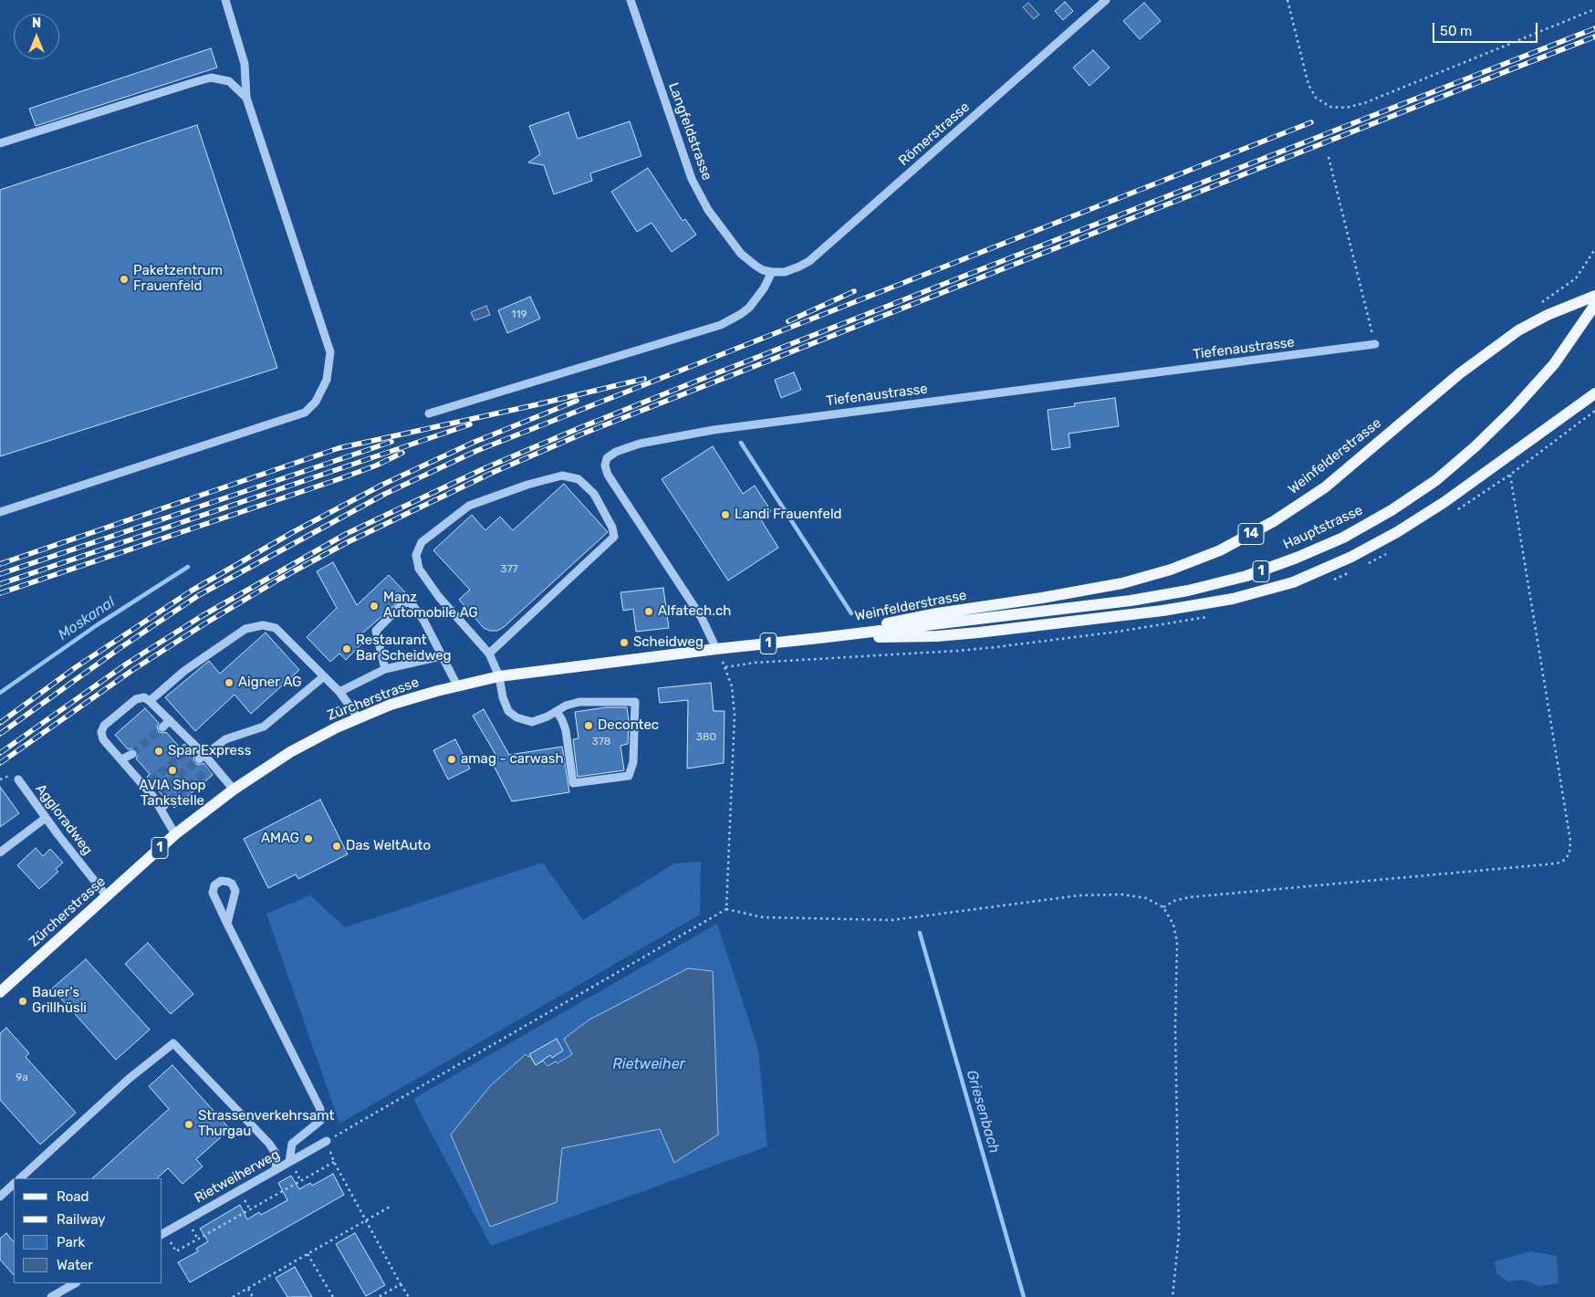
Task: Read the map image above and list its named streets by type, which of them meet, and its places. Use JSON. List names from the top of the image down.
{
  "streets": {
    "main road": [
      "Weinfelderstrasse",
      "Hauptstrasse",
      "14",
      "1",
      "Zürcherstrasse"
    ],
    "street": [
      "Langfeldstrasse",
      "Römerstrasse",
      "Tiefenaustrasse",
      "Aggloradweg",
      "Rietweiherweg"
    ]
  },
  "crossings": [
    ["Langfeldstrasse", "Römerstrasse"],
    ["Tiefenaustrasse", "Zürcherstrasse"],
    ["Weinfelderstrasse", "Hauptstrasse"],
    ["Weinfelderstrasse", "Zürcherstrasse"],
    ["Hauptstrasse", "Zürcherstrasse"],
    ["Zürcherstrasse", "Aggloradweg"]
  ],
  "water": ["Moskanal", "Rietweiher", "Griesenbach"],
  "places": [
    "Paketzentrum Frauenfeld",
    "Landi Frauenfeld",
    "Manz Automobile AG",
    "Alfatech.ch",
    "Scheidweg",
    "Restaurant Bar Scheidweg",
    "Aigner AG",
    "Decontec",
    "Spar Express",
    "amag - carwash",
    "AVIA Shop Tankstelle",
    "AMAG",
    "Das WeltAuto",
    "Bauer's Grillhüsli",
    "Strassenverkehrsamt Thurgau"
  ],
  "house_numbers": [
    "119",
    "377",
    "380",
    "378",
    "9a"
  ],
  "legend": [
    "Road",
    "Railway",
    "Park",
    "Water"
  ],
  "scale_bar": "50 m",
  "north": "top"
}
